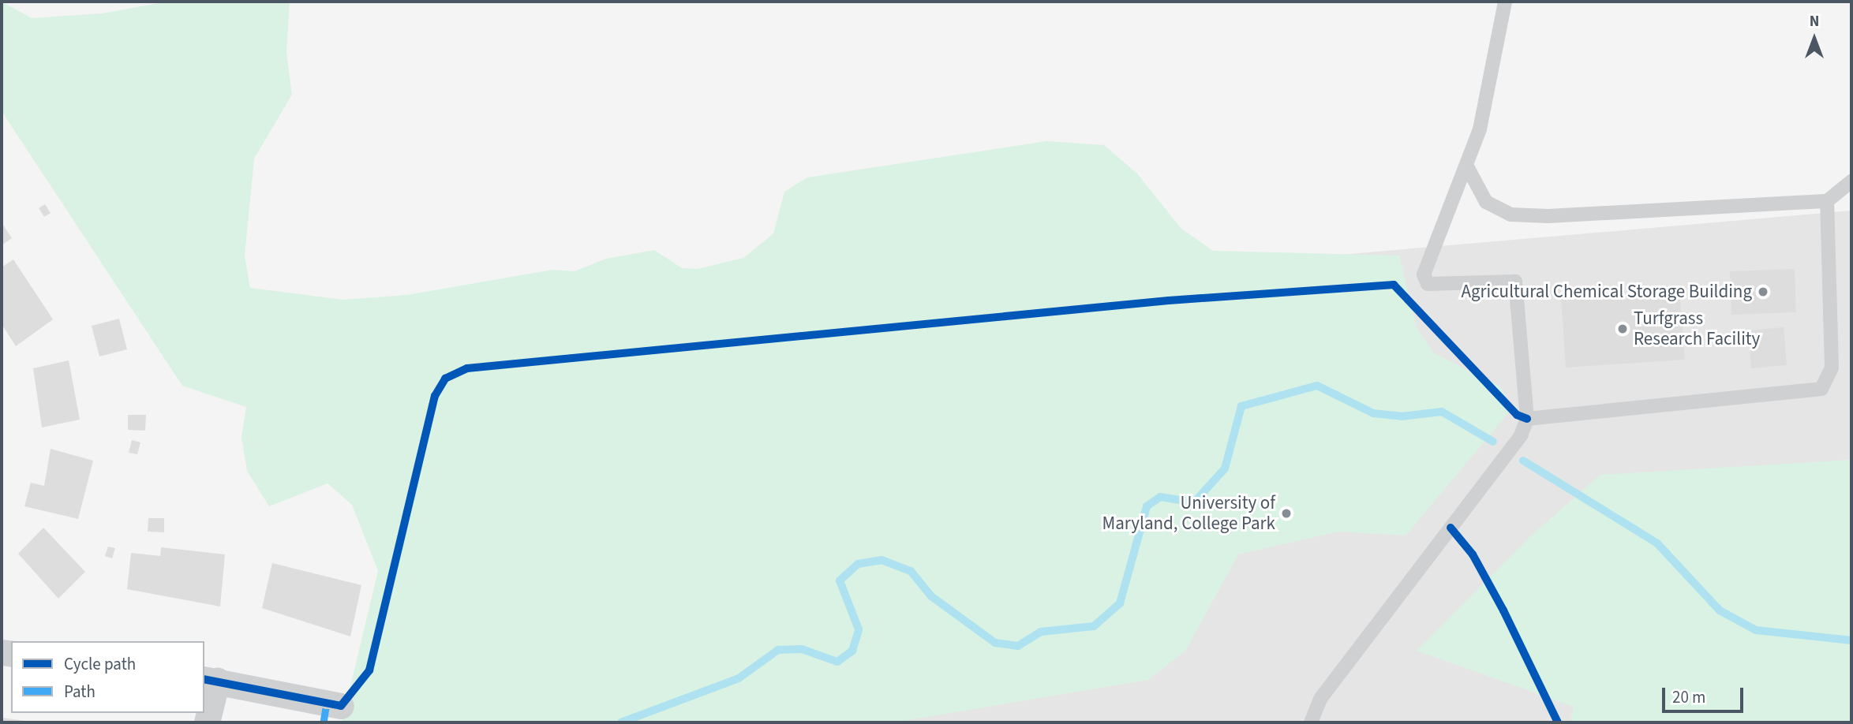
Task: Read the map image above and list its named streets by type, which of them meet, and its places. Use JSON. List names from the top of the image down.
{
  "places": ["Agricultural Chemical Storage Building", "Turfgrass Research Facility", "University of Maryland, College Park"],
  "legend": ["Cycle path", "Path"],
  "scale_bar": "20 m",
  "north": "top"
}
